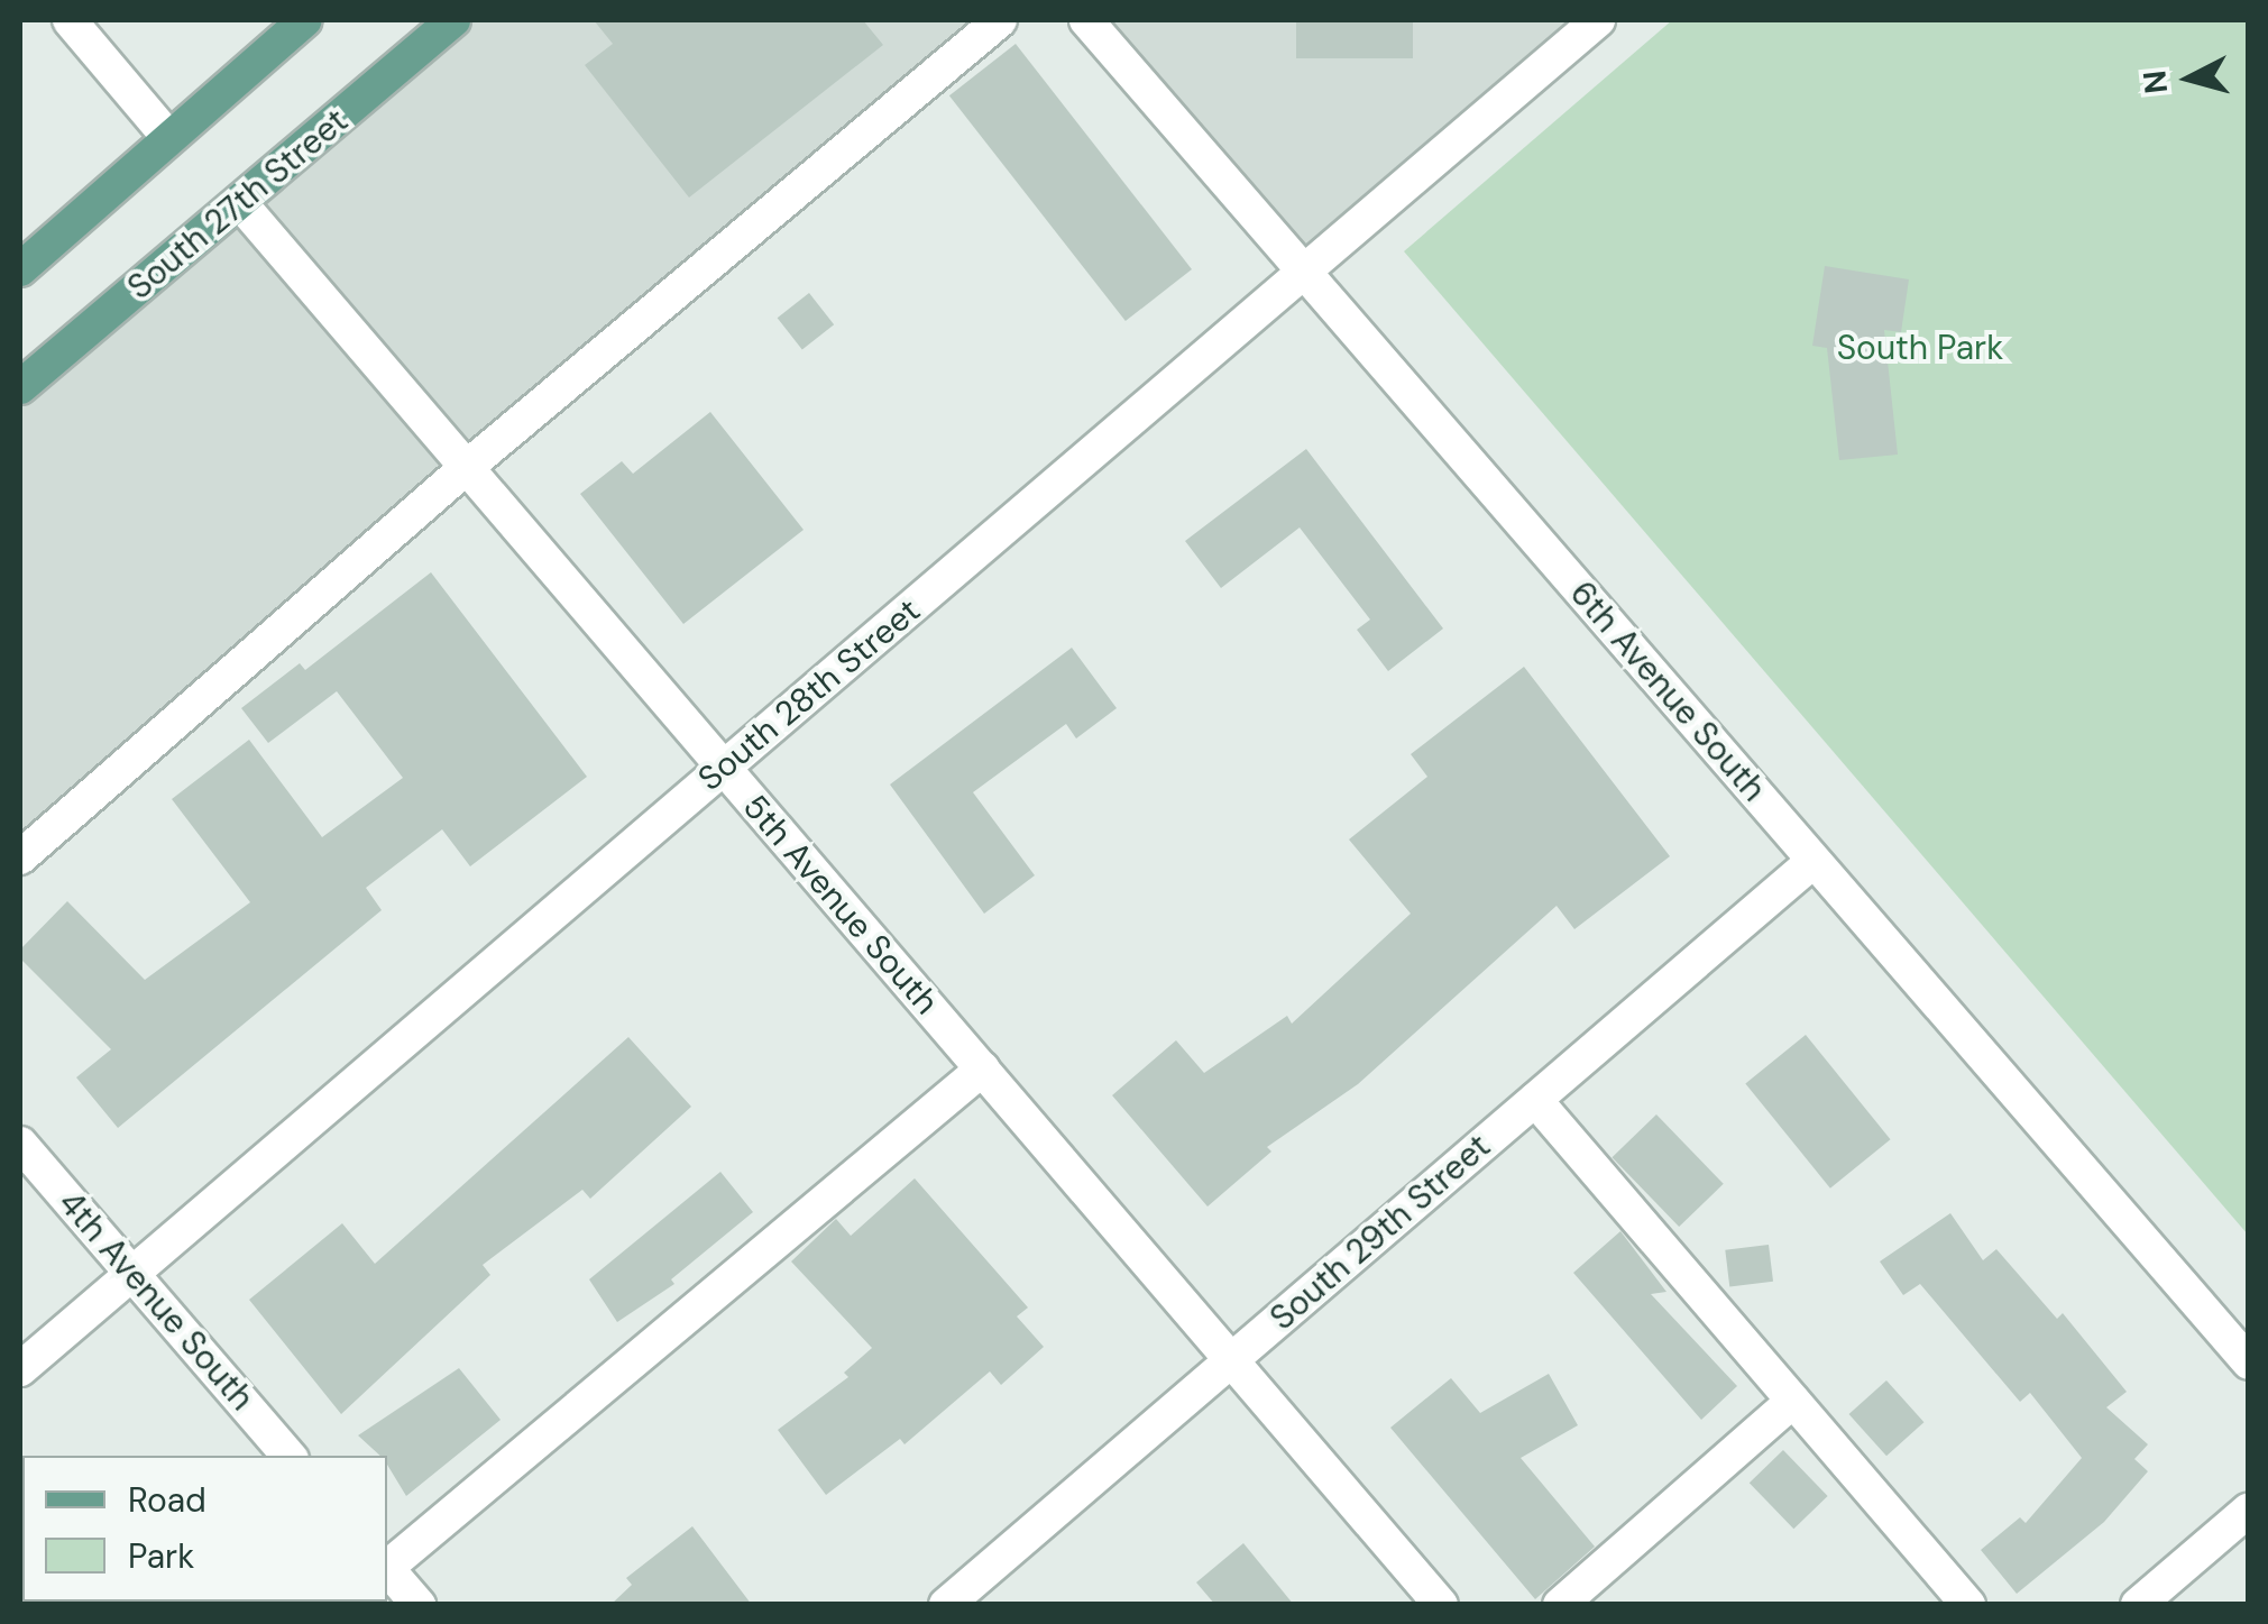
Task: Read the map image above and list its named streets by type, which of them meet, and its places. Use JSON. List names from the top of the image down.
{
  "streets": {
    "main road": ["South 27th Street"],
    "street": [
      "6th Avenue South",
      "South 28th Street",
      "5th Avenue South",
      "South 29th Street",
      "4th Avenue South"
    ]
  },
  "crossings": [
    ["South 27th Street", "5th Avenue South"],
    ["6th Avenue South", "South 28th Street"],
    ["6th Avenue South", "South 29th Street"],
    ["South 28th Street", "5th Avenue South"],
    ["South 28th Street", "4th Avenue South"],
    ["5th Avenue South", "South 29th Street"]
  ],
  "parks": ["South Park"],
  "legend": ["Road", "Park"],
  "north": "left"
}
